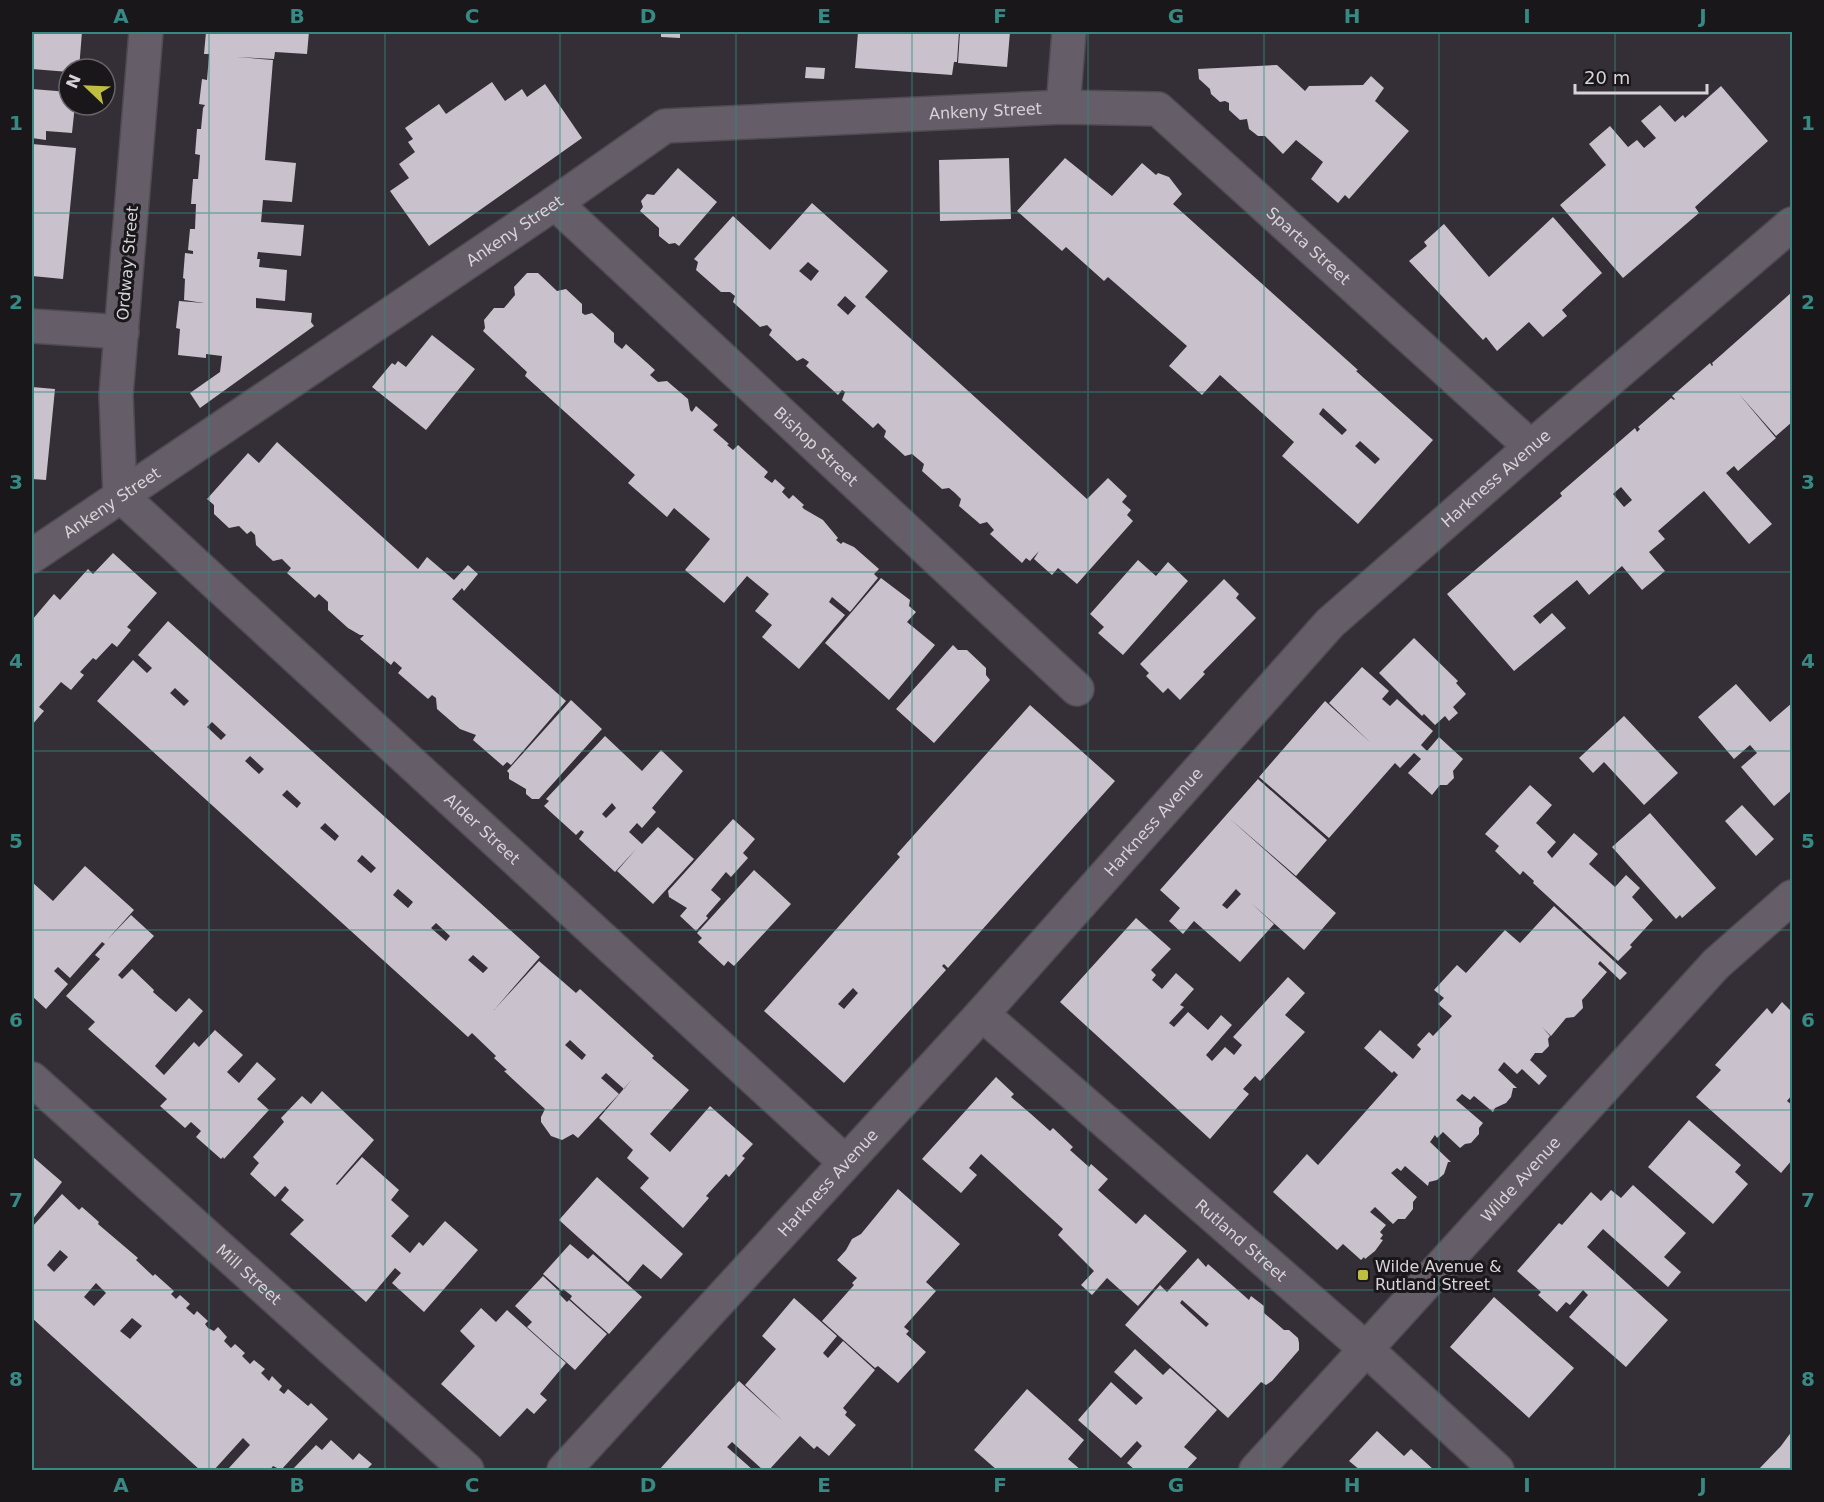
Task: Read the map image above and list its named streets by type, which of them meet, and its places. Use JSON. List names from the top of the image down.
{
  "streets": {
    "street": [
      "Ankeny Street",
      "Sparta Street",
      "Ordway Street",
      "Bishop Street",
      "Harkness Avenue",
      "Alder Street",
      "Wilde Avenue",
      "Rutland Street",
      "Mill Street"
    ]
  },
  "crossings": [
    ["Ankeny Street", "Sparta Street"],
    ["Ankeny Street", "Ordway Street"],
    ["Ankeny Street", "Bishop Street"],
    ["Ankeny Street", "Alder Street"],
    ["Sparta Street", "Harkness Avenue"],
    ["Ordway Street", "Alder Street"],
    ["Harkness Avenue", "Alder Street"],
    ["Harkness Avenue", "Rutland Street"],
    ["Wilde Avenue", "Rutland Street"]
  ],
  "places": {
    "transit": ["Wilde Avenue & Rutland Street"]
  },
  "scale_bar": "20 m",
  "north": "top left",
  "grid": {
    "columns": [
      "A",
      "B",
      "C",
      "D",
      "E",
      "F",
      "G",
      "H",
      "I",
      "J"
    ],
    "rows": [
      "1",
      "2",
      "3",
      "4",
      "5",
      "6",
      "7",
      "8"
    ]
  }
}
